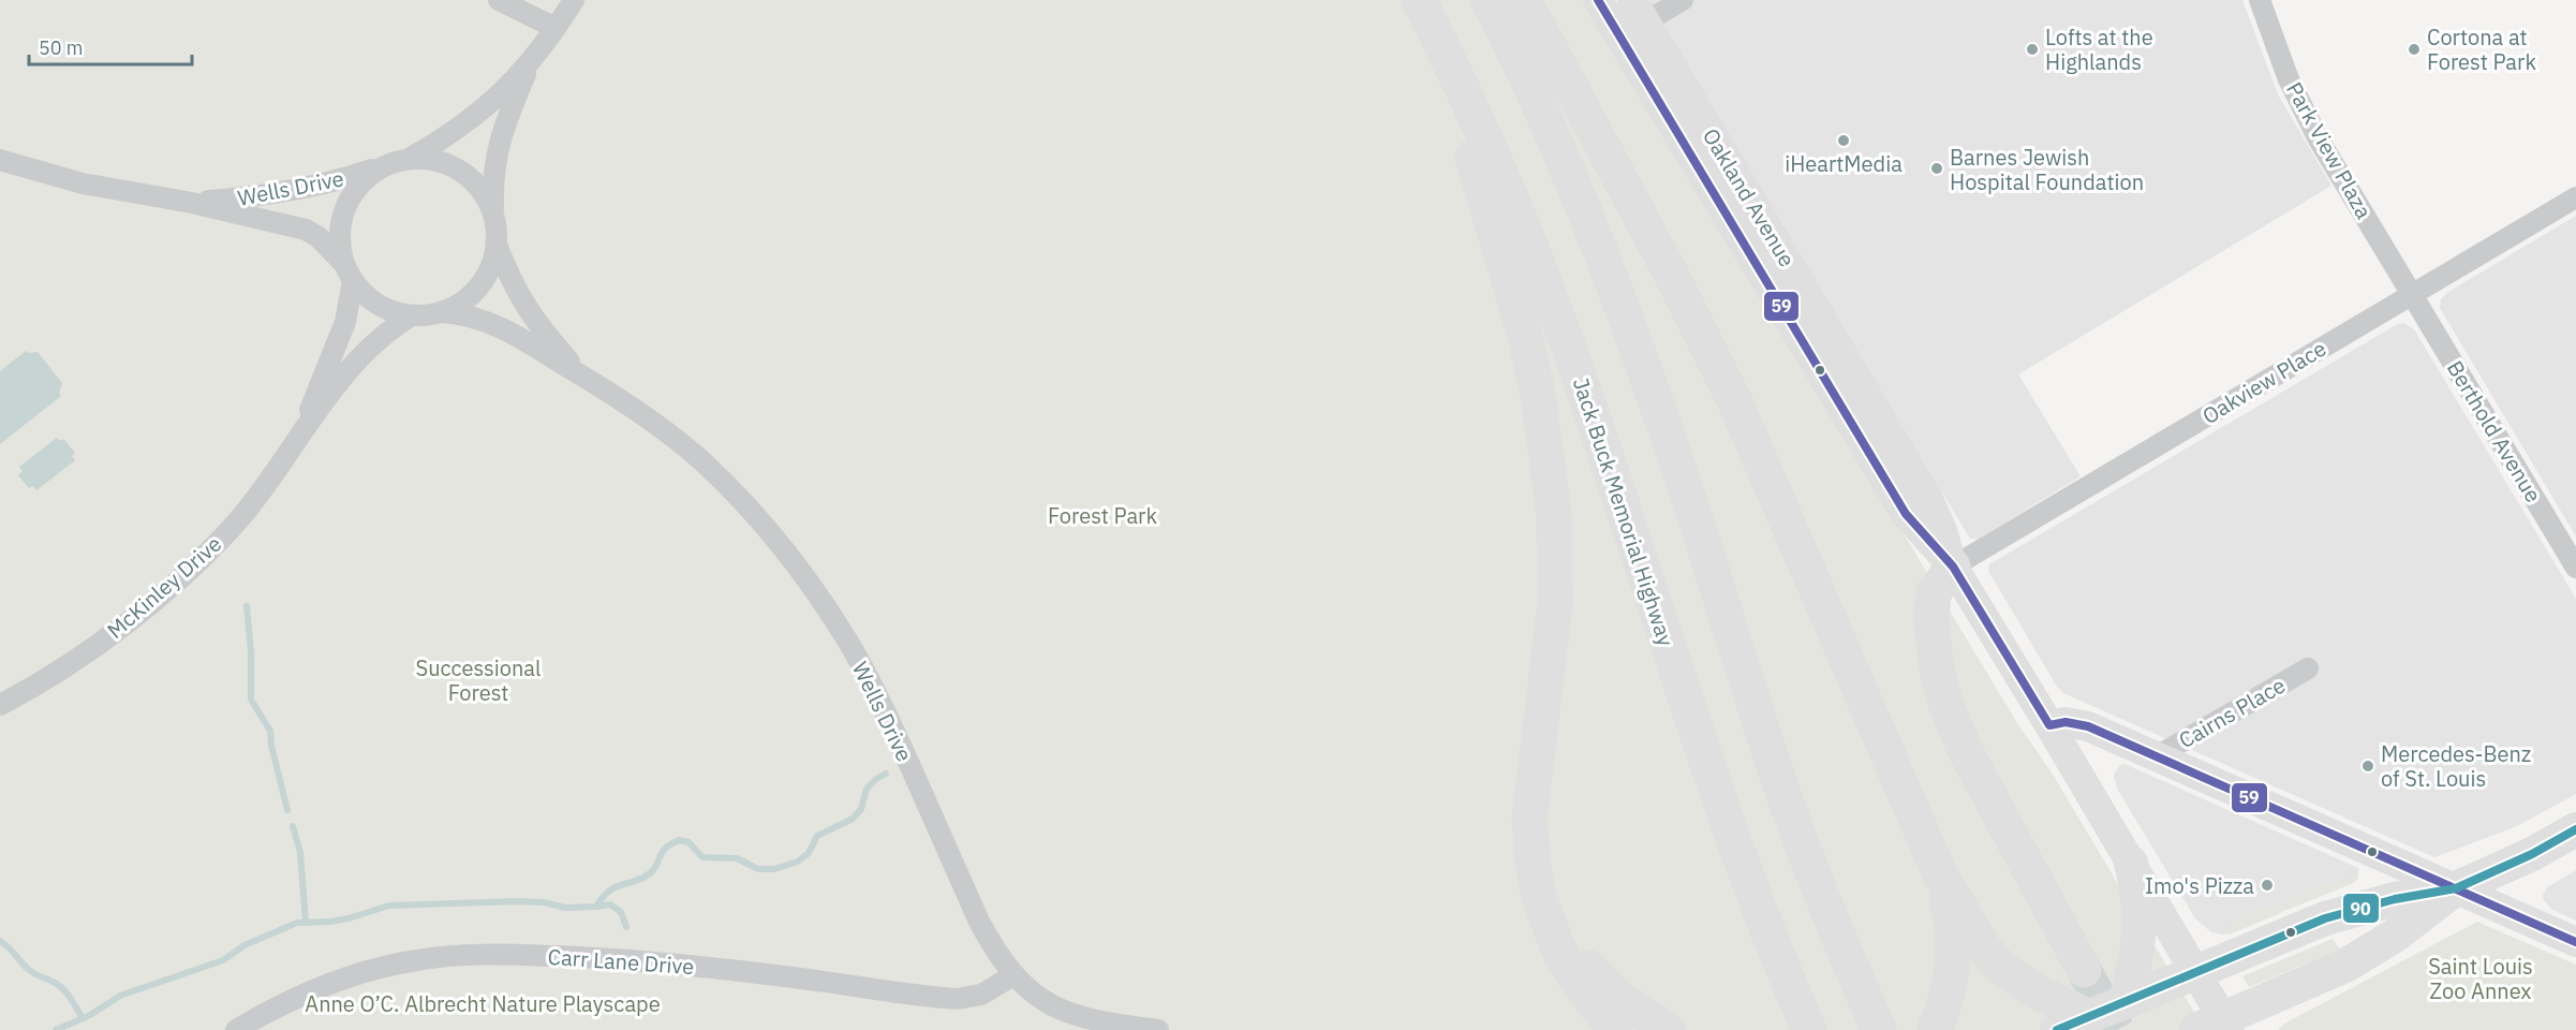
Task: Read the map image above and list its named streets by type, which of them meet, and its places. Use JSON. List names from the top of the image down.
{
  "streets": {
    "highway": ["Jack Buck Memorial Highway"],
    "street": [
      "Park View Plaza",
      "Wells Drive",
      "Oakland Avenue",
      "Oakview Place",
      "Berthold Avenue",
      "McKinley Drive",
      "Cairns Place",
      "Carr Lane Drive"
    ]
  },
  "crossings": [
    ["Park View Plaza", "Oakview Place"],
    ["Park View Plaza", "Berthold Avenue"],
    ["Wells Drive", "McKinley Drive"],
    ["Wells Drive", "Carr Lane Drive"],
    ["Oakland Avenue", "Oakview Place"],
    ["Oakview Place", "Berthold Avenue"]
  ],
  "parks": [
    "Forest Park",
    "Successional Forest",
    "Saint Louis Zoo Annex",
    "Anne O’C. Albrecht Nature Playscape"
  ],
  "places": [
    "Lofts at the Highlands",
    "Cortona at Forest Park",
    "iHeartMedia",
    "Barnes Jewish Hospital Foundation",
    "Mercedes-Benz of St. Louis",
    "Imo's Pizza"
  ],
  "lines": ["transit line 59", "transit line 90"],
  "scale_bar": "50 m"
}
